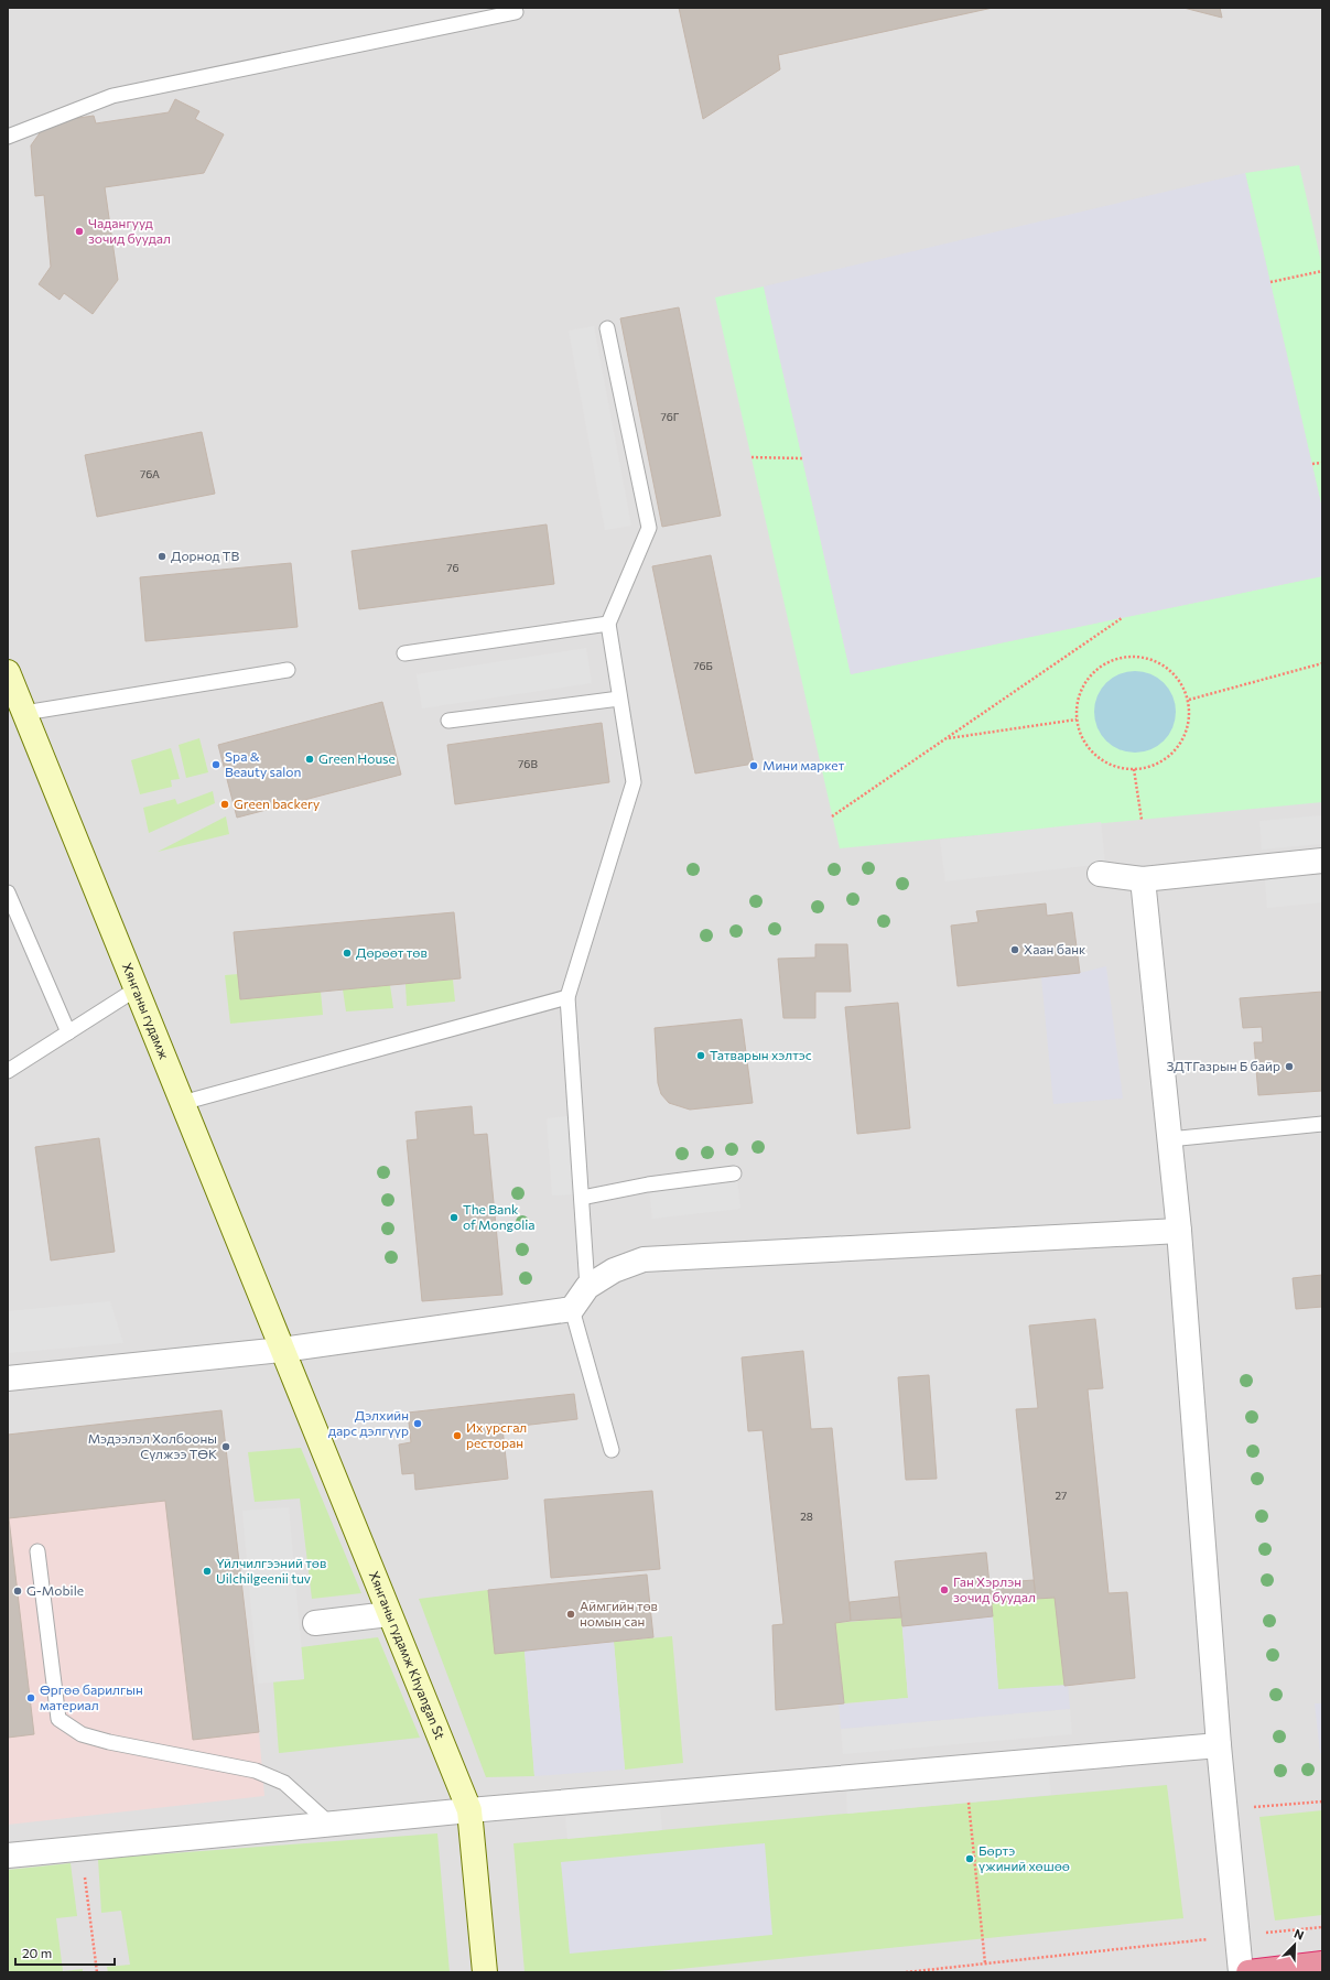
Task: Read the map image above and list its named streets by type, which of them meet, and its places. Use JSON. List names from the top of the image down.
{
  "streets": {
    "main road": ["Хянганы гудамж", "Хянганы гудамж Khyangan St"]
  },
  "crossings": [
    ["Хянганы гудамж", "Хянганы гудамж Khyangan St"]
  ],
  "places": [
    "Чадангууд зочид буудал",
    "Дорнод ТВ",
    "Green House",
    "Spa & Beauty salon",
    "Мини маркет",
    "Green backery",
    "Хаан банк",
    "Дөрөөт төв",
    "Татварын хэлтэс",
    "ЗДТГазрын Б байр",
    "The Bank of Mongolia",
    "Дэлхийн дарс дэлгүүр",
    "Их урсгал ресторан",
    "Мэдээлэл Холбооны Сүлжээ ТӨК",
    "Үйлчилгээний төв Uilchilgeenii tuv",
    "Ган Хэрлэн зочид буудал",
    "G-Mobile",
    "Аймгийн төв номын сан",
    "Өргөө барилгын материал",
    "Бөртэ үжиний хөшөө"
  ],
  "house_numbers": [
    "76Г",
    "76А",
    "76",
    "76Б",
    "76В",
    "27",
    "28"
  ],
  "scale_bar": "20 m",
  "north": "top right"
}
